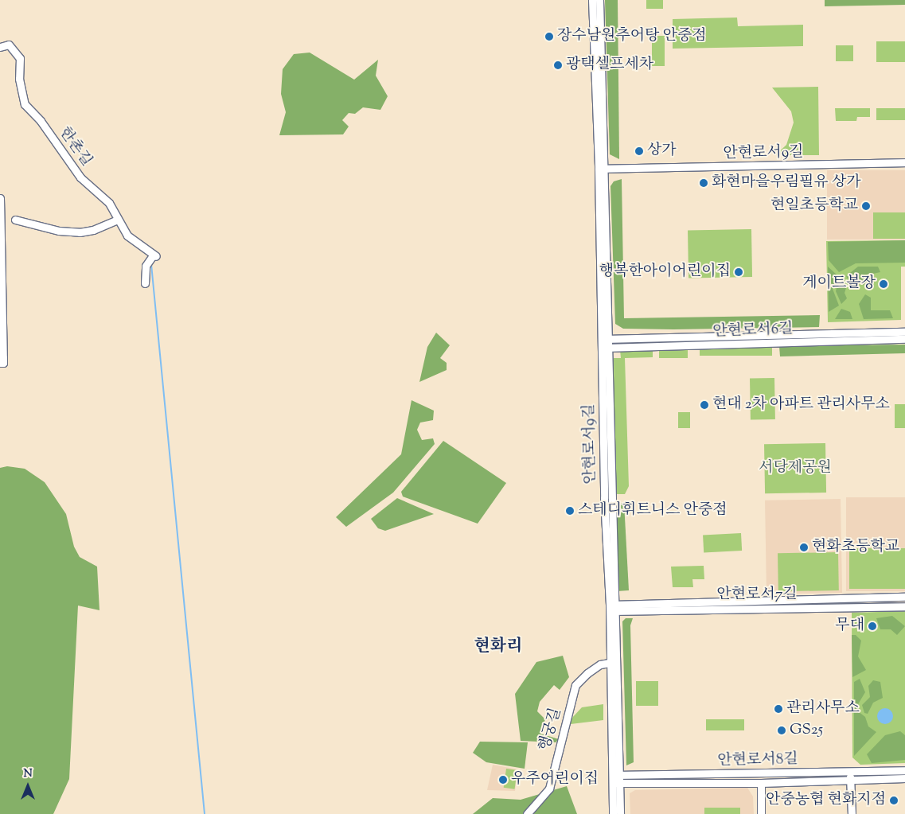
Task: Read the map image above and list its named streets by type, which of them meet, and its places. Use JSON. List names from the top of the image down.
{
  "streets": {
    "street": [
      "한촌길",
      "안현로서9길",
      "안현로서6길",
      "안현로서7길",
      "행궁길",
      "안현로서8길"
    ]
  },
  "crossings": [
    ["안현로서9길", "안현로서6길"],
    ["안현로서9길", "안현로서7길"],
    ["안현로서9길", "행궁길"],
    ["안현로서9길", "안현로서8길"]
  ],
  "districts": ["현화리"],
  "parks": ["서당제공원"],
  "places": [
    "장수남원추어탕 안중점",
    "광택셀프세차",
    "상가",
    "화현마을우림필유 상가",
    "현일초등학교",
    "행복한아이어린이집",
    "게이트볼장",
    "현대 2차 아파트 관리사무소",
    "스테디휘트니스 안중점",
    "현화초등학교",
    "무대",
    "관리사무소",
    "GS25",
    "우주어린이집",
    "안중농협 현화지점"
  ],
  "north": "top"
}
